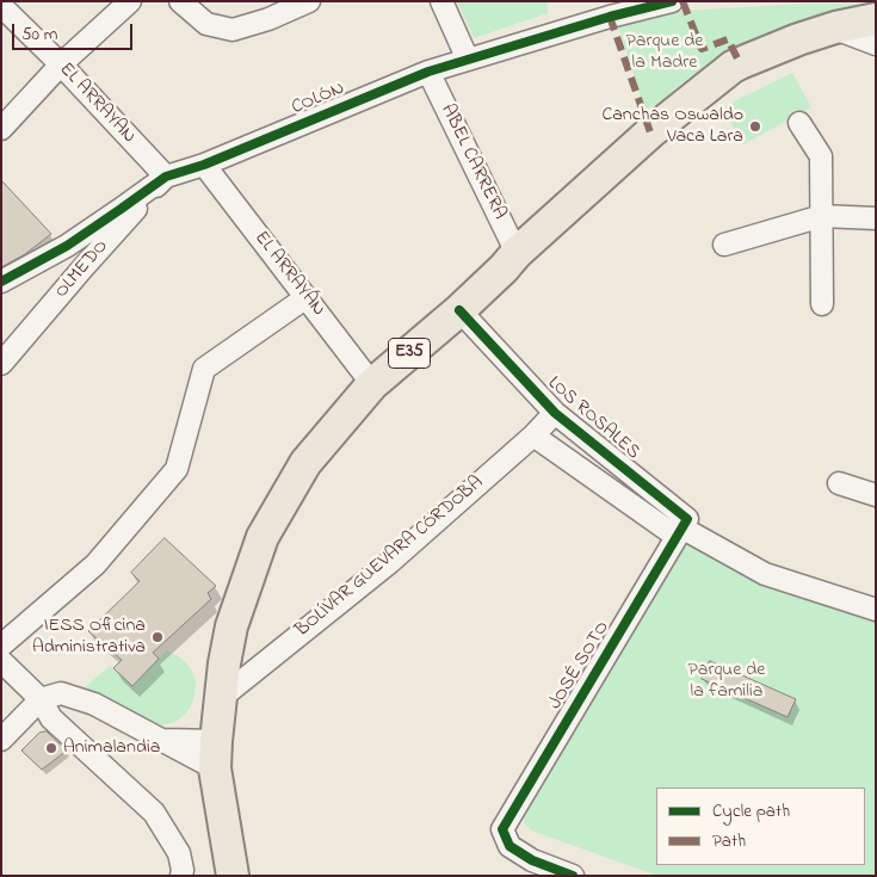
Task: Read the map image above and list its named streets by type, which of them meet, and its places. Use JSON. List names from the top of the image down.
{
  "streets": {
    "highway": ["E35"],
    "street": [
      "COLÓN",
      "EL ARRAYAN",
      "ABEL CARRERA",
      "OLMEDO",
      "EL ARRAYÁN",
      "LOS ROSALES",
      "BOLÍVAR GUEVARA CÓRDOBA",
      "JOSÉ SOTO"
    ]
  },
  "crossings": [
    ["COLÓN", "EL ARRAYAN"],
    ["COLÓN", "ABEL CARRERA"],
    ["COLÓN", "OLMEDO"],
    ["COLÓN", "EL ARRAYÁN"],
    ["EL ARRAYAN", "OLMEDO"],
    ["ABEL CARRERA", "E35"],
    ["EL ARRAYÁN", "E35"],
    ["E35", "LOS ROSALES"],
    ["E35", "BOLÍVAR GUEVARA CÓRDOBA"],
    ["LOS ROSALES", "BOLÍVAR GUEVARA CÓRDOBA"],
    ["LOS ROSALES", "JOSÉ SOTO"]
  ],
  "parks": ["Parque de la Madre", "Parque de la familia"],
  "places": ["Canchas Oswaldo Vaca Lara", "IESS Oficina Administrativa", "Animalandia"],
  "legend": ["Cycle path", "Path"],
  "scale_bar": "50 m"
}
